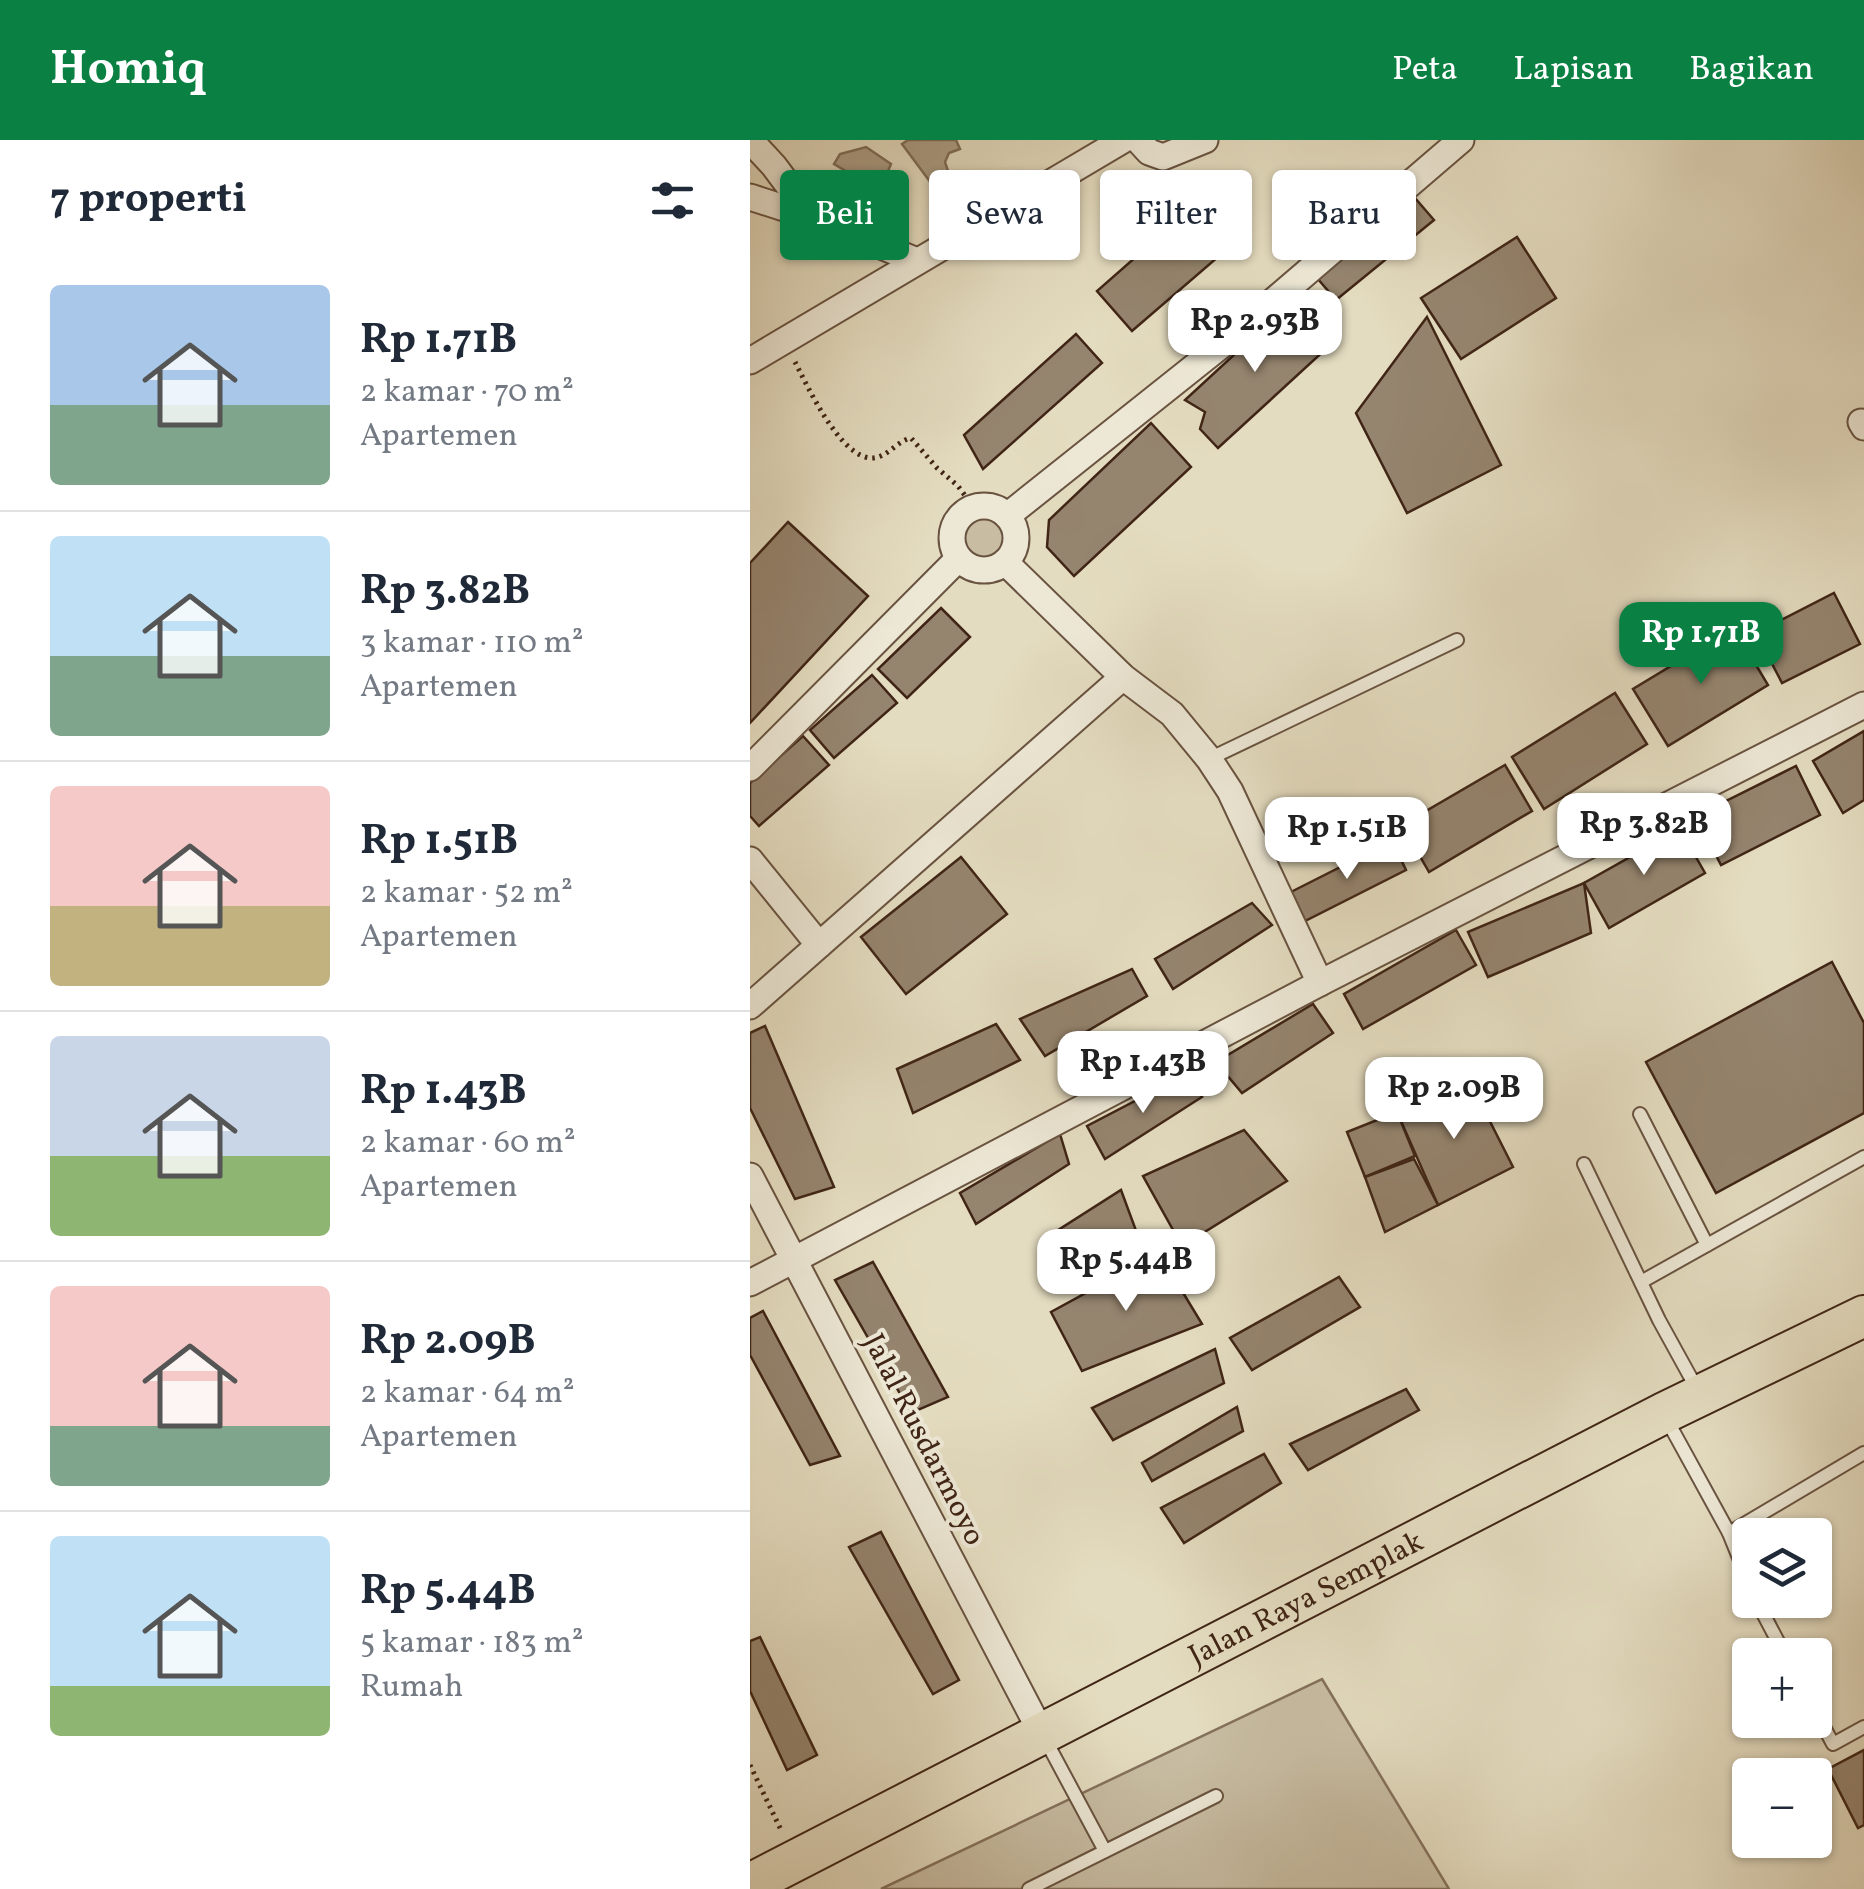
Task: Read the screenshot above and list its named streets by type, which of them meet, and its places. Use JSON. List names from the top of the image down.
{
  "streets": {
    "main road": ["Jalan Raya Semplak"],
    "street": ["Jalal Rusdarmoyo"]
  },
  "crossings": [
    ["Jalal Rusdarmoyo", "Jalan Raya Semplak"]
  ],
  "page": {
    "header": "Homiq",
    "nav": ["Peta", "Lapisan", "Bagikan"],
    "heading": "7 properti",
    "chip": [
      "Beli",
      "Sewa",
      "Filter",
      "Baru"
    ],
    "list": [
      {
        "name": "Rp 1.71B",
        "note": "2 kamar · 70 m² · Apartemen"
      },
      {
        "name": "Rp 3.82B",
        "note": "3 kamar · 110 m² · Apartemen"
      },
      {
        "name": "Rp 1.51B",
        "note": "2 kamar · 52 m² · Apartemen"
      },
      {
        "name": "Rp 1.43B",
        "note": "2 kamar · 60 m² · Apartemen"
      },
      {
        "name": "Rp 2.09B",
        "note": "2 kamar · 64 m² · Apartemen"
      },
      {
        "name": "Rp 5.44B",
        "note": "5 kamar · 183 m² · Rumah"
      }
    ],
    "price": [
      "Rp 2.93B",
      "Rp 1.71B",
      "Rp 3.82B",
      "Rp 1.51B",
      "Rp 1.43B",
      "Rp 2.09B",
      "Rp 5.44B"
    ],
    "map_buttons": ["+", "−"]
  }
}
